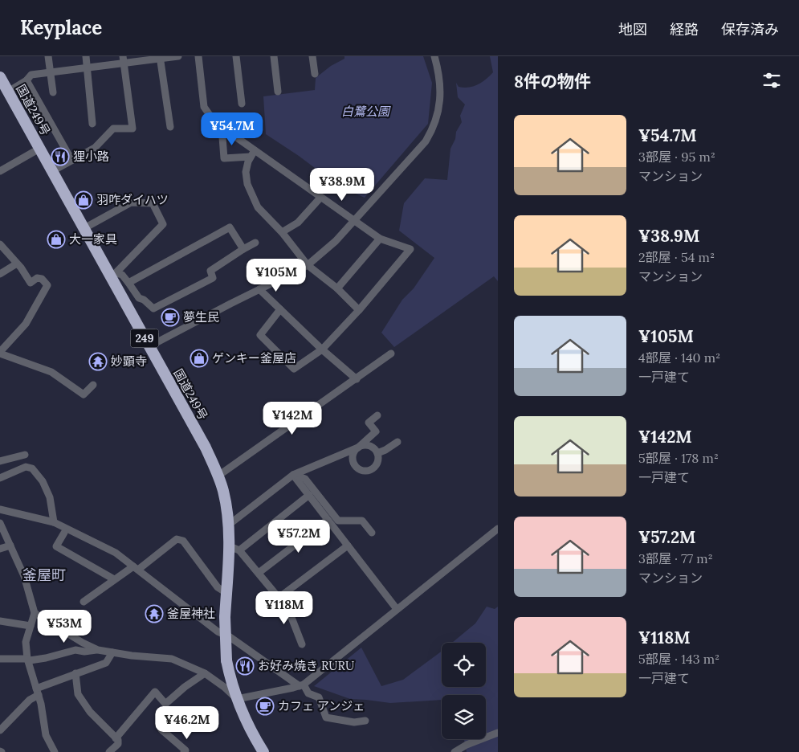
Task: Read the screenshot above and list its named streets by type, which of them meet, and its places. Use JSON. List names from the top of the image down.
{
  "streets": {
    "highway": ["国道249号", "249"]
  },
  "districts": ["釜屋町"],
  "parks": ["白鷺公園"],
  "places": {
    "restaurant": ["狸小路", "お好み焼き RURU"],
    "shop": ["羽咋ダイハツ", "大一家具", "ゲンキー釜屋店"],
    "cafe": ["夢生民", "カフェ アンジェ"],
    "temple": ["妙顕寺", "釜屋神社"]
  },
  "page": {
    "header": "Keyplace",
    "nav": ["地図", "経路", "保存済み"],
    "heading": "8件の物件",
    "list": [
      {
        "name": "¥54.7M",
        "note": "3部屋 · 95 m² · マンション"
      },
      {
        "name": "¥38.9M",
        "note": "2部屋 · 54 m² · マンション"
      },
      {
        "name": "¥105M",
        "note": "4部屋 · 140 m² · 一戸建て"
      },
      {
        "name": "¥142M",
        "note": "5部屋 · 178 m² · 一戸建て"
      },
      {
        "name": "¥57.2M",
        "note": "3部屋 · 77 m² · マンション"
      },
      {
        "name": "¥118M",
        "note": "5部屋 · 143 m² · 一戸建て"
      }
    ],
    "price": [
      "¥54.7M",
      "¥38.9M",
      "¥105M",
      "¥142M",
      "¥57.2M",
      "¥118M",
      "¥53M",
      "¥46.2M"
    ]
  }
}
